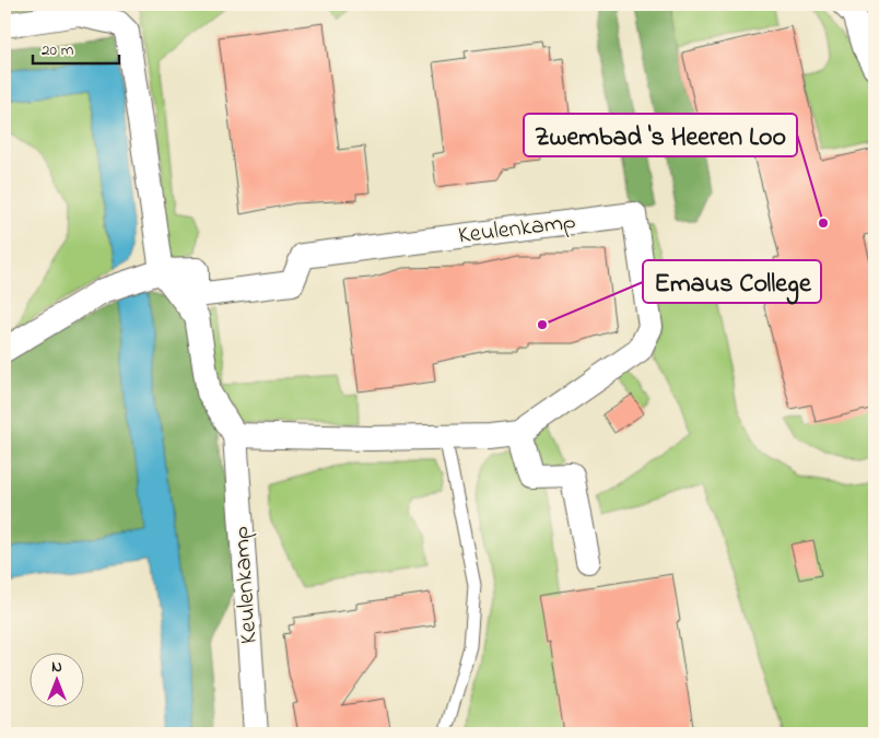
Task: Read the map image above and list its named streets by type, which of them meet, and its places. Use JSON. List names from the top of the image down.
{
  "streets": {
    "street": ["Keulenkamp"]
  },
  "places": ["Zwembad 's Heeren Loo", "Emaus College"],
  "scale_bar": "20 m",
  "north": "top"
}
